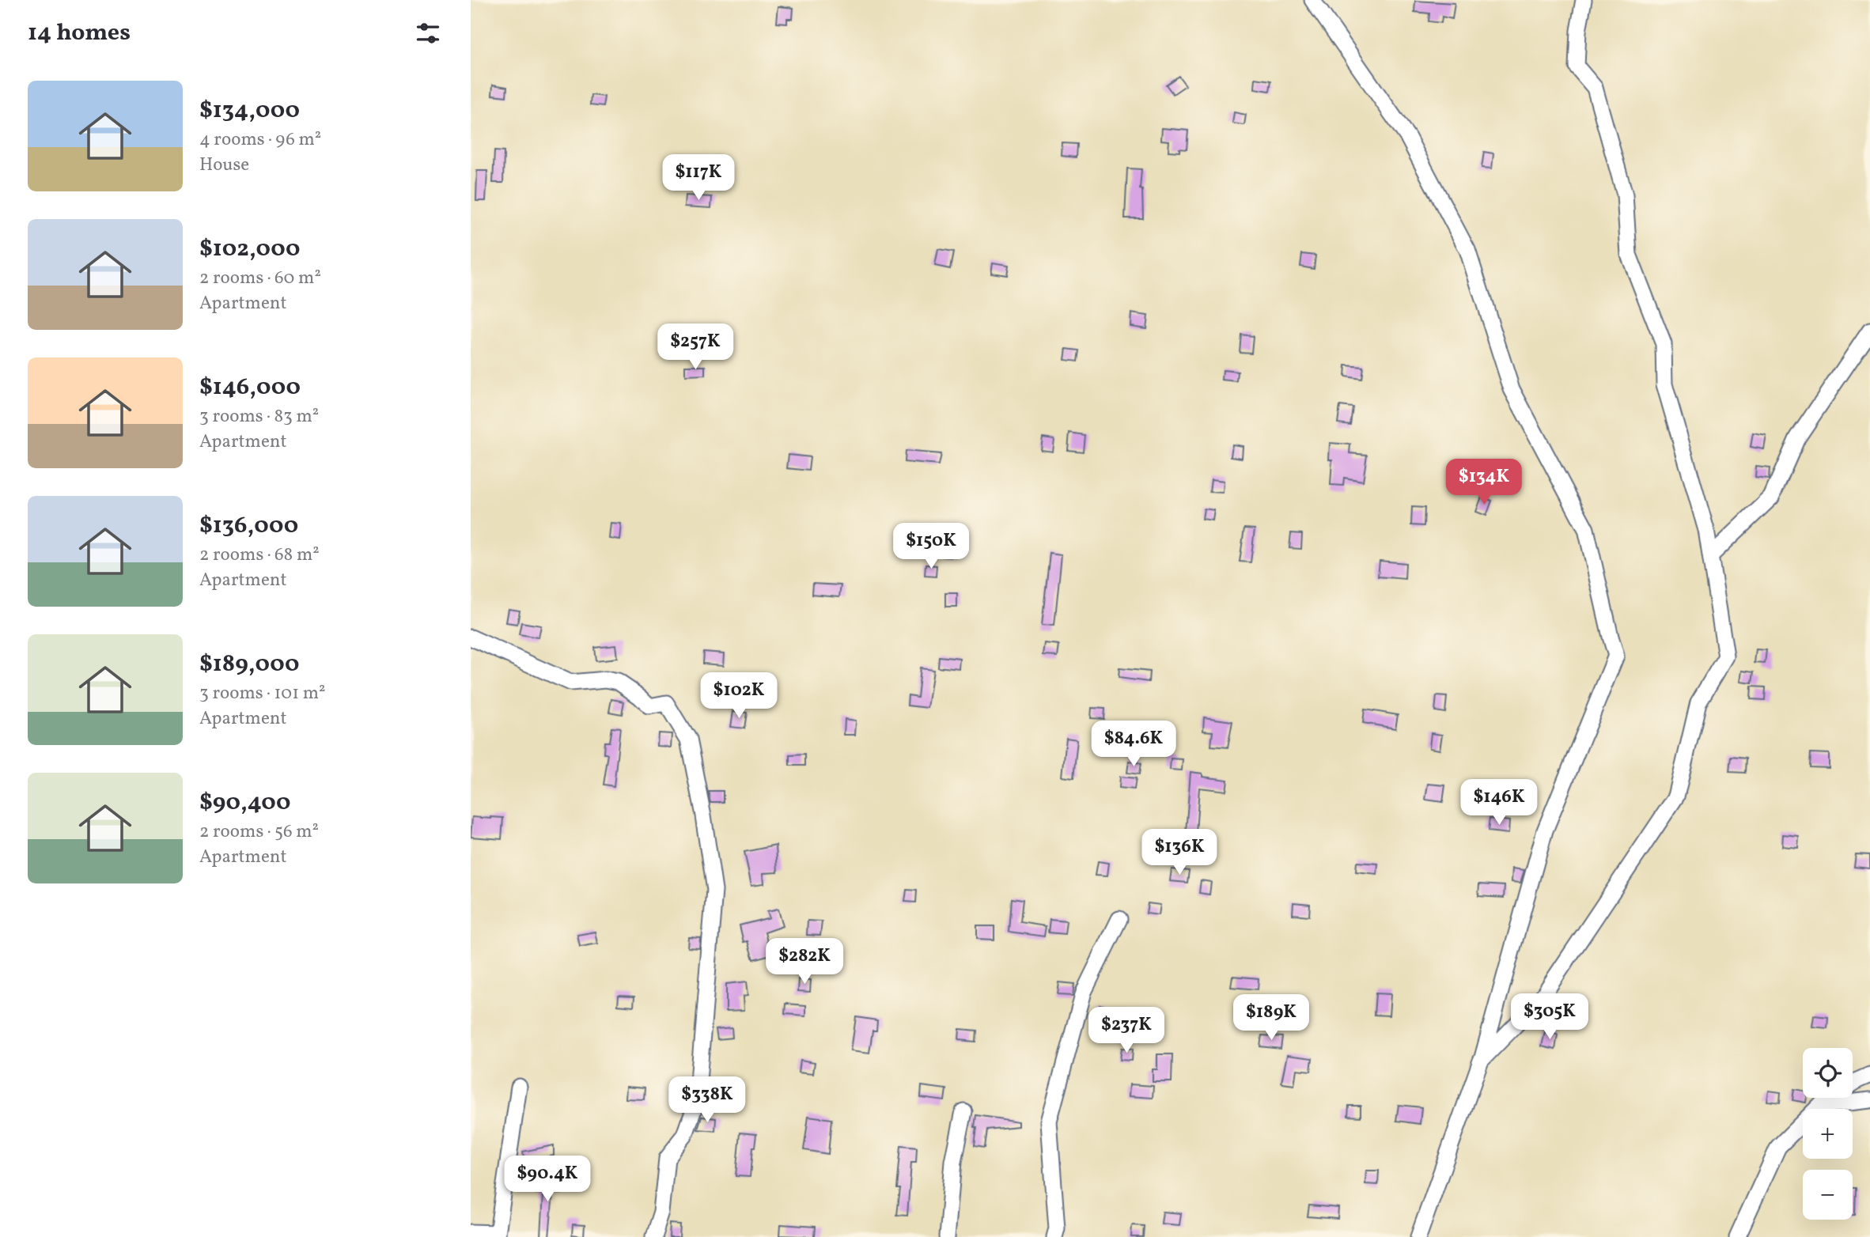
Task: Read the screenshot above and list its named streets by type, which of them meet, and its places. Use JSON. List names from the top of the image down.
{
  "page": {
    "heading": "14 homes",
    "list": [
      {
        "name": "$134,000",
        "note": "4 rooms · 96 m² · House"
      },
      {
        "name": "$102,000",
        "note": "2 rooms · 60 m² · Apartment"
      },
      {
        "name": "$146,000",
        "note": "3 rooms · 83 m² · Apartment"
      },
      {
        "name": "$136,000",
        "note": "2 rooms · 68 m² · Apartment"
      },
      {
        "name": "$189,000",
        "note": "3 rooms · 101 m² · Apartment"
      },
      {
        "name": "$90,400",
        "note": "2 rooms · 56 m² · Apartment"
      }
    ],
    "price": [
      "$117K",
      "$257K",
      "$134K",
      "$150K",
      "$102K",
      "$84.6K",
      "$146K",
      "$136K",
      "$282K",
      "$305K",
      "$189K",
      "$237K",
      "$338K",
      "$90.4K"
    ],
    "map_buttons": ["+", "−"]
  }
}
